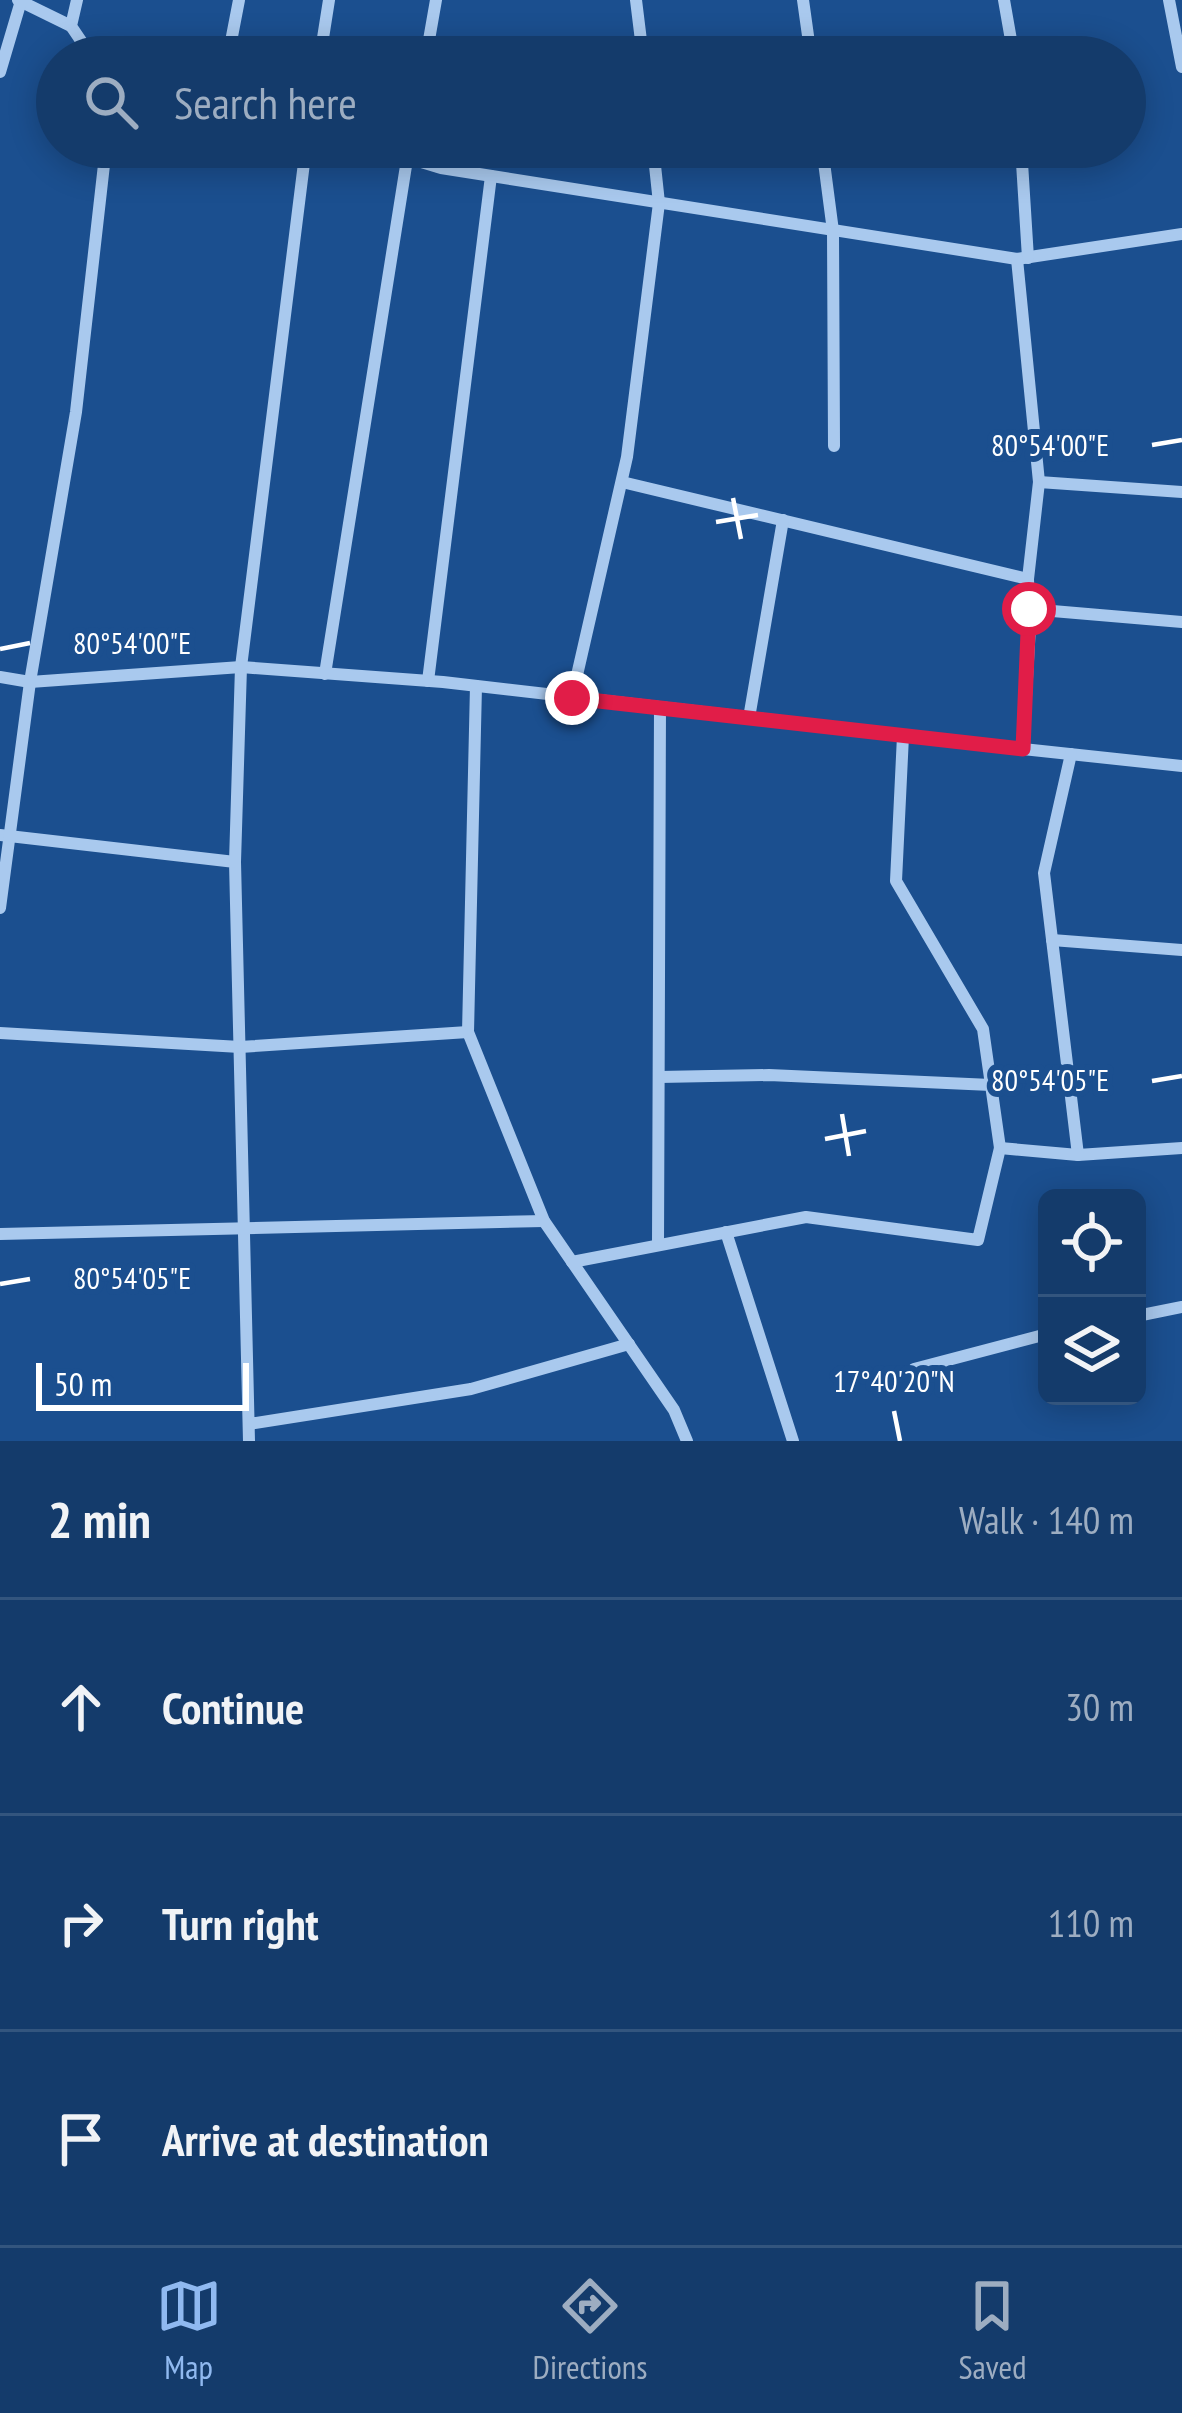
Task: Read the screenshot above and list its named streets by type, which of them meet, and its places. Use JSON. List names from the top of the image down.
{
  "scale_bar": "50 m",
  "page": {
    "search": "Search here",
    "scale": "50 m",
    "heading": ["2 min", "Walk · 140 m"],
    "list": [
      ["Continue", "30 m"],
      ["Turn right", "110 m"],
      "Arrive at destination"
    ],
    "nav": ["Map", "Directions", "Saved"]
  },
  "coordinates": ["80°54'00\"E", "80°54'05\"E", "17°40'20\"N"]
}
